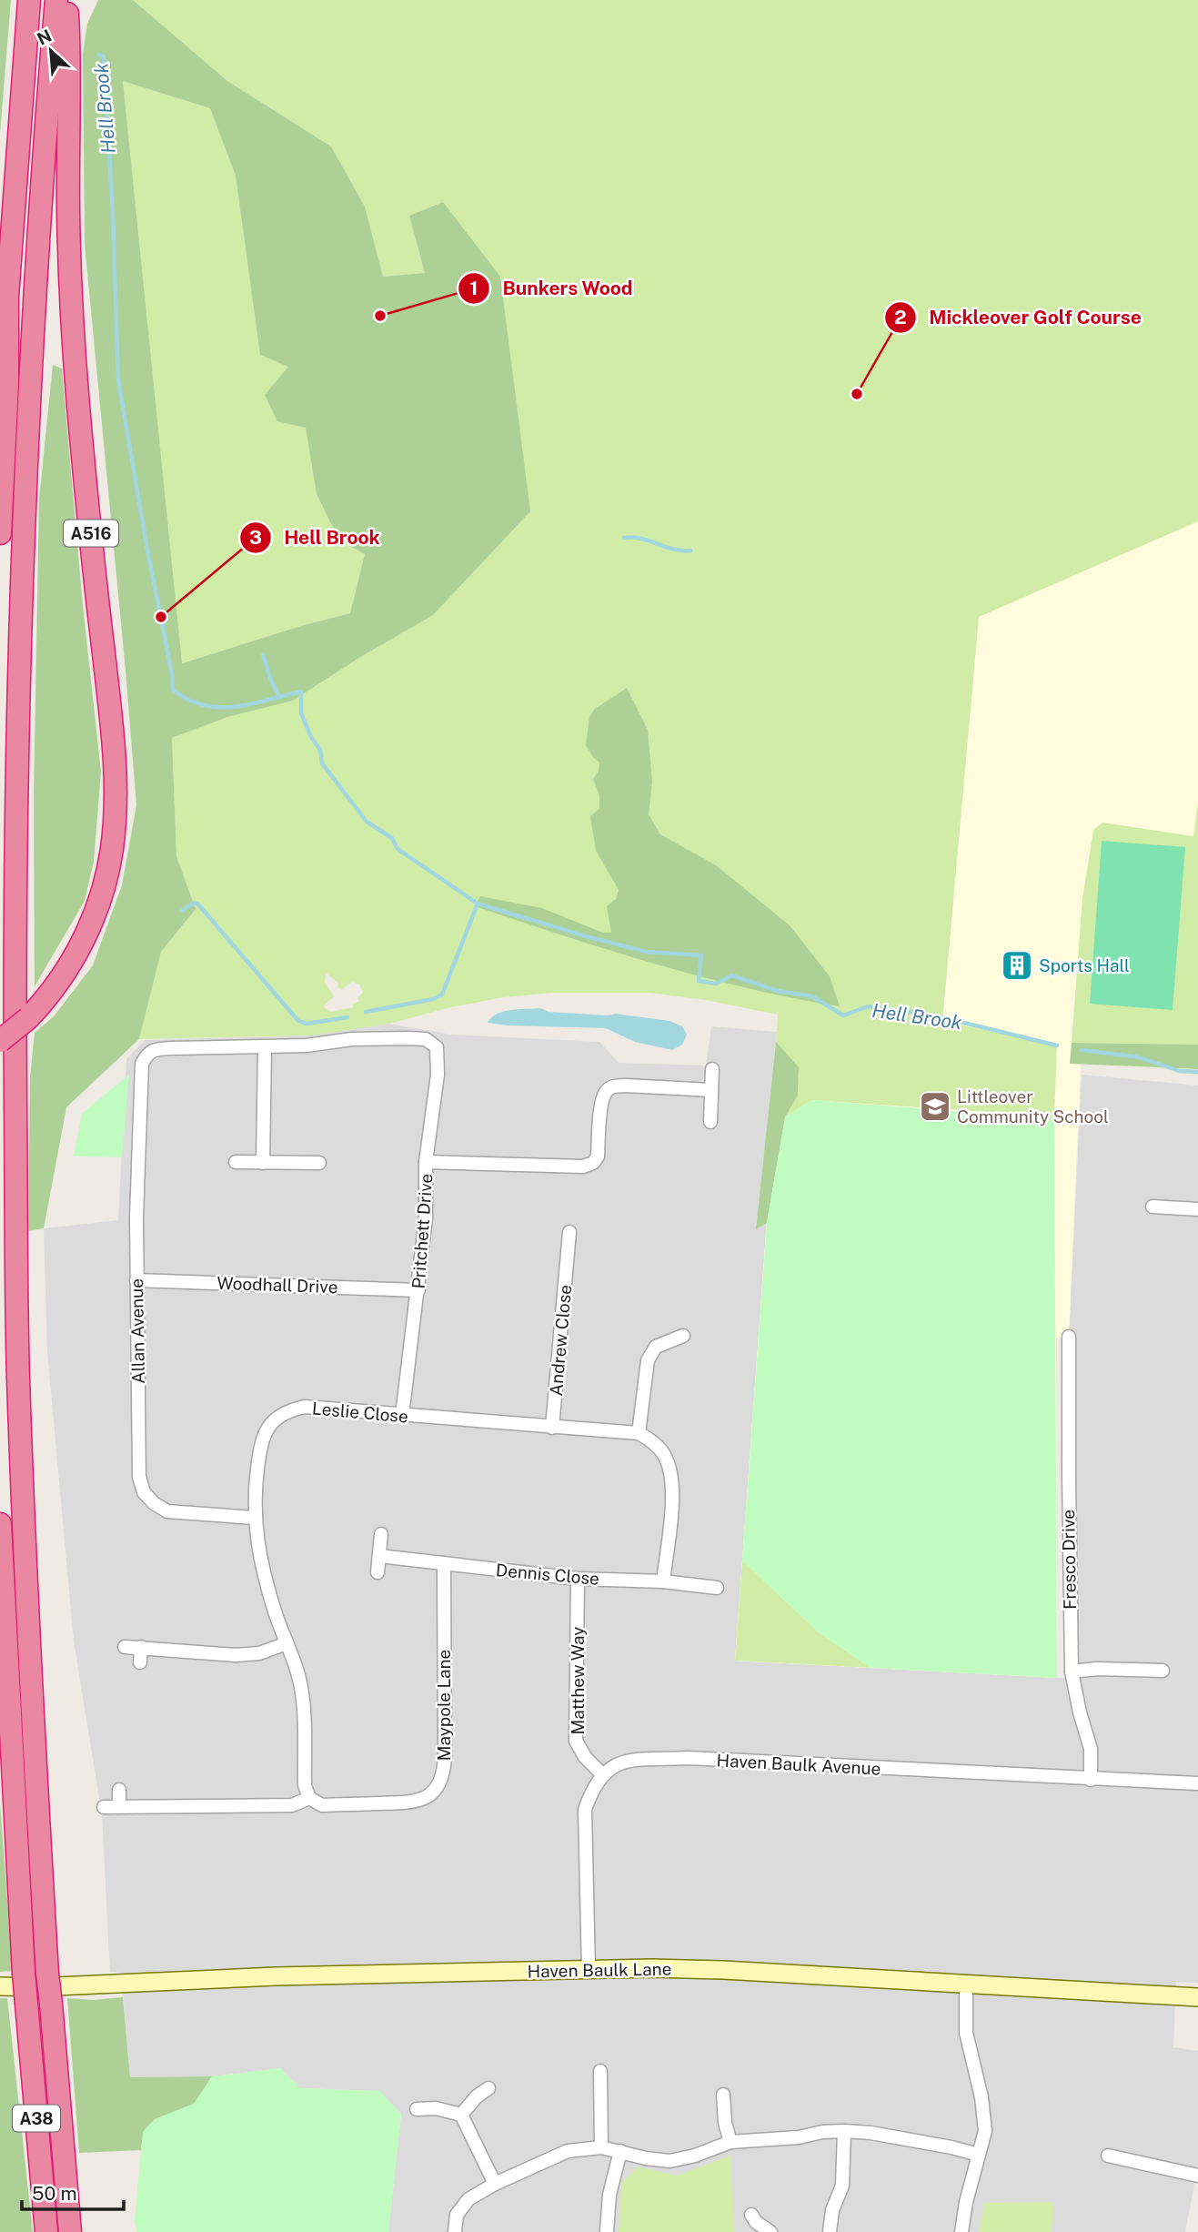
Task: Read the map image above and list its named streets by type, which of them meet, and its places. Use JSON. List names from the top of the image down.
{
  "streets": {
    "highway": ["A516", "A38"],
    "street": [
      "Pritchett Drive",
      "Woodhall Drive",
      "Allan Avenue",
      "Andrew Close",
      "Leslie Close",
      "Fresco Drive",
      "Dennis Close",
      "Matthew Way",
      "Maypole Lane",
      "Haven Baulk Avenue",
      "Haven Baulk Lane"
    ]
  },
  "crossings": [
    ["Pritchett Drive", "Woodhall Drive"],
    ["Pritchett Drive", "Allan Avenue"],
    ["Pritchett Drive", "Leslie Close"],
    ["Woodhall Drive", "Allan Avenue"],
    ["Allan Avenue", "Leslie Close"],
    ["Andrew Close", "Leslie Close"],
    ["Leslie Close", "Maypole Lane"],
    ["Fresco Drive", "Haven Baulk Avenue"],
    ["Dennis Close", "Matthew Way"],
    ["Dennis Close", "Maypole Lane"],
    ["Matthew Way", "Haven Baulk Avenue"]
  ],
  "water": ["Hell Brook"],
  "places": {
    "other": ["Bunkers Wood", "Mickleover Golf Course", "Hell Brook"],
    "building": ["Sports Hall"],
    "school or university": ["Littleover Community School"]
  },
  "scale_bar": "50 m",
  "north": "top left"
}
